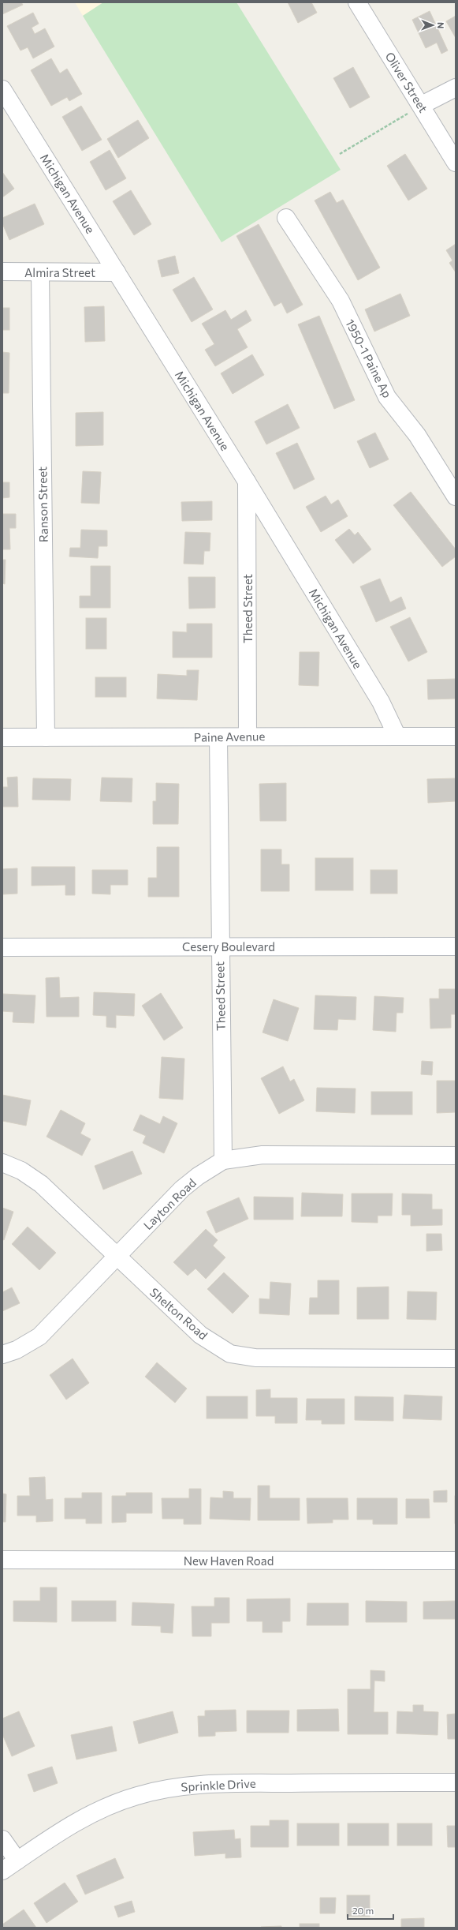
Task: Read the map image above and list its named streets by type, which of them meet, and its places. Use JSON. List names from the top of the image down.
{
  "streets": {
    "street": [
      "Oliver Street",
      "Michigan Avenue",
      "Almira Street",
      "1950-1 Paine Ap",
      "Ranson Street",
      "Theed Street",
      "Paine Avenue",
      "Cesery Boulevard",
      "Layton Road",
      "Shelton Road",
      "New Haven Road",
      "Sprinkle Drive"
    ]
  },
  "crossings": [
    ["Michigan Avenue", "Almira Street"],
    ["Michigan Avenue", "Theed Street"],
    ["Michigan Avenue", "Paine Avenue"],
    ["Almira Street", "Ranson Street"],
    ["Ranson Street", "Paine Avenue"],
    ["Theed Street", "Paine Avenue"],
    ["Theed Street", "Cesery Boulevard"],
    ["Theed Street", "Layton Road"],
    ["Layton Road", "Shelton Road"]
  ],
  "scale_bar": "20 m",
  "north": "right"
}
